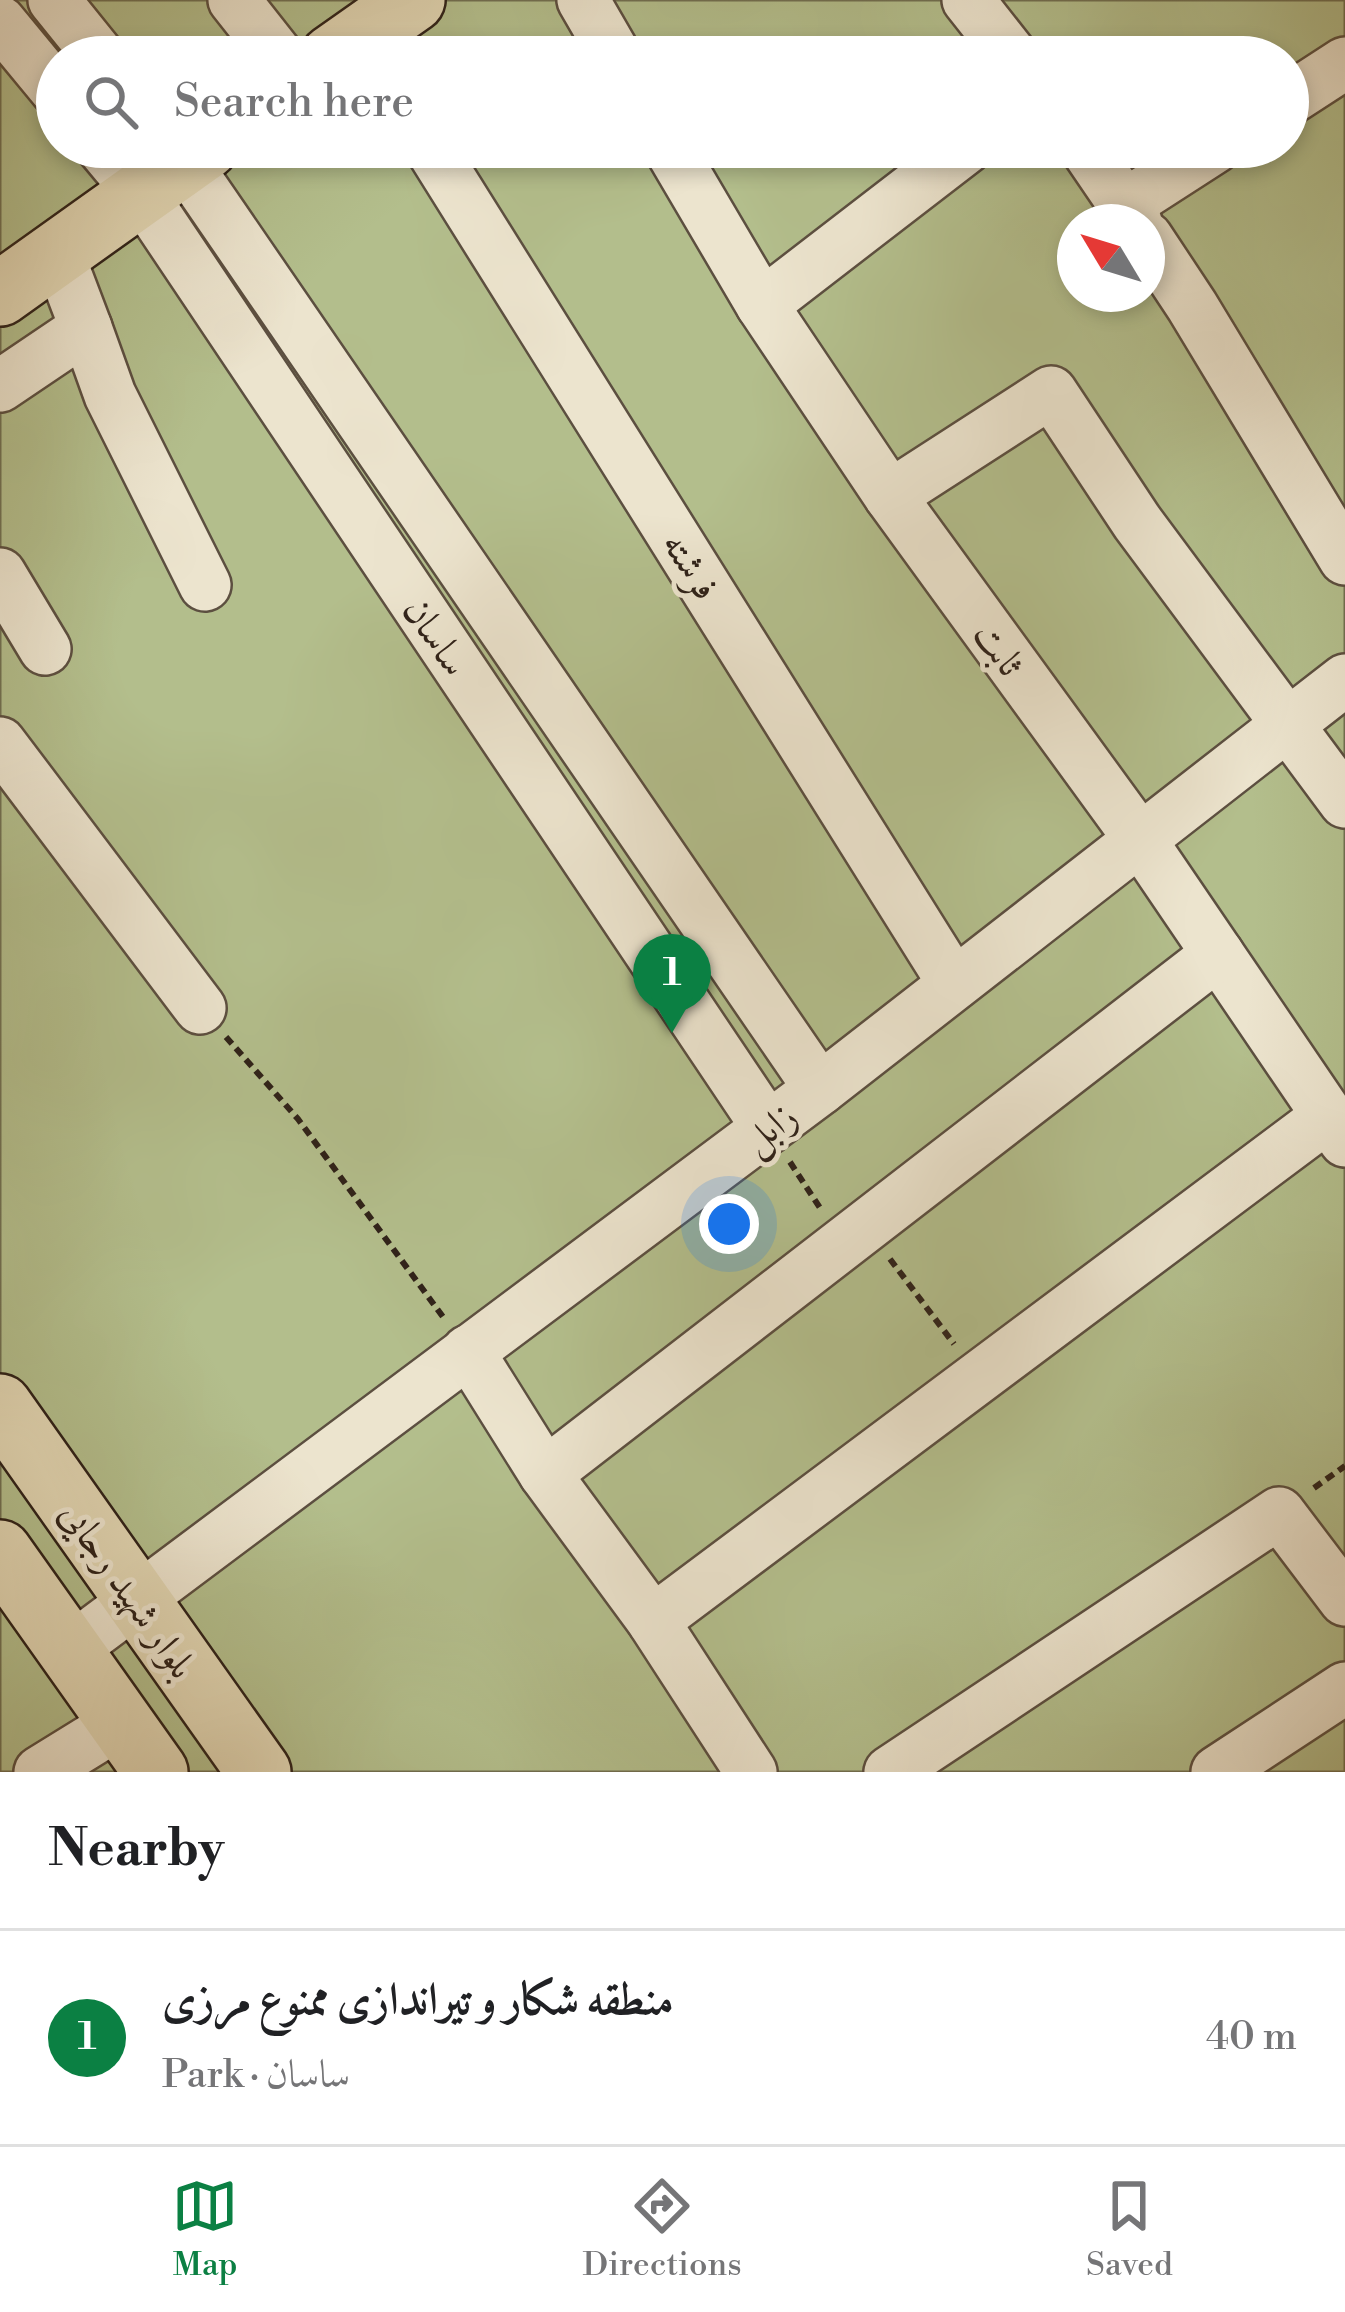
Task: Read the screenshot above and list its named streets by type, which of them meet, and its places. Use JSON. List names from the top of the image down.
{
  "streets": {
    "main road": ["بلوار شهید رجایی"],
    "street": [
      "فرشته",
      "ساسان",
      "ثابت",
      "زابل"
    ]
  },
  "crossings": [
    ["فرشته", "زابل"],
    ["ساسان", "زابل"],
    ["ثابت", "زابل"],
    ["زابل", "بلوار شهید رجایی"]
  ],
  "north": "top left",
  "page": {
    "search": "Search here",
    "pins": "1",
    "heading": "Nearby",
    "list": [
      {
        "mark": "1",
        "name": "منطقه شکار و تیراندازی ممنوع مرزی",
        "note": "Park · ساسان",
        "value": "40 m"
      }
    ],
    "nav": ["Map", "Directions", "Saved"]
  }
}
